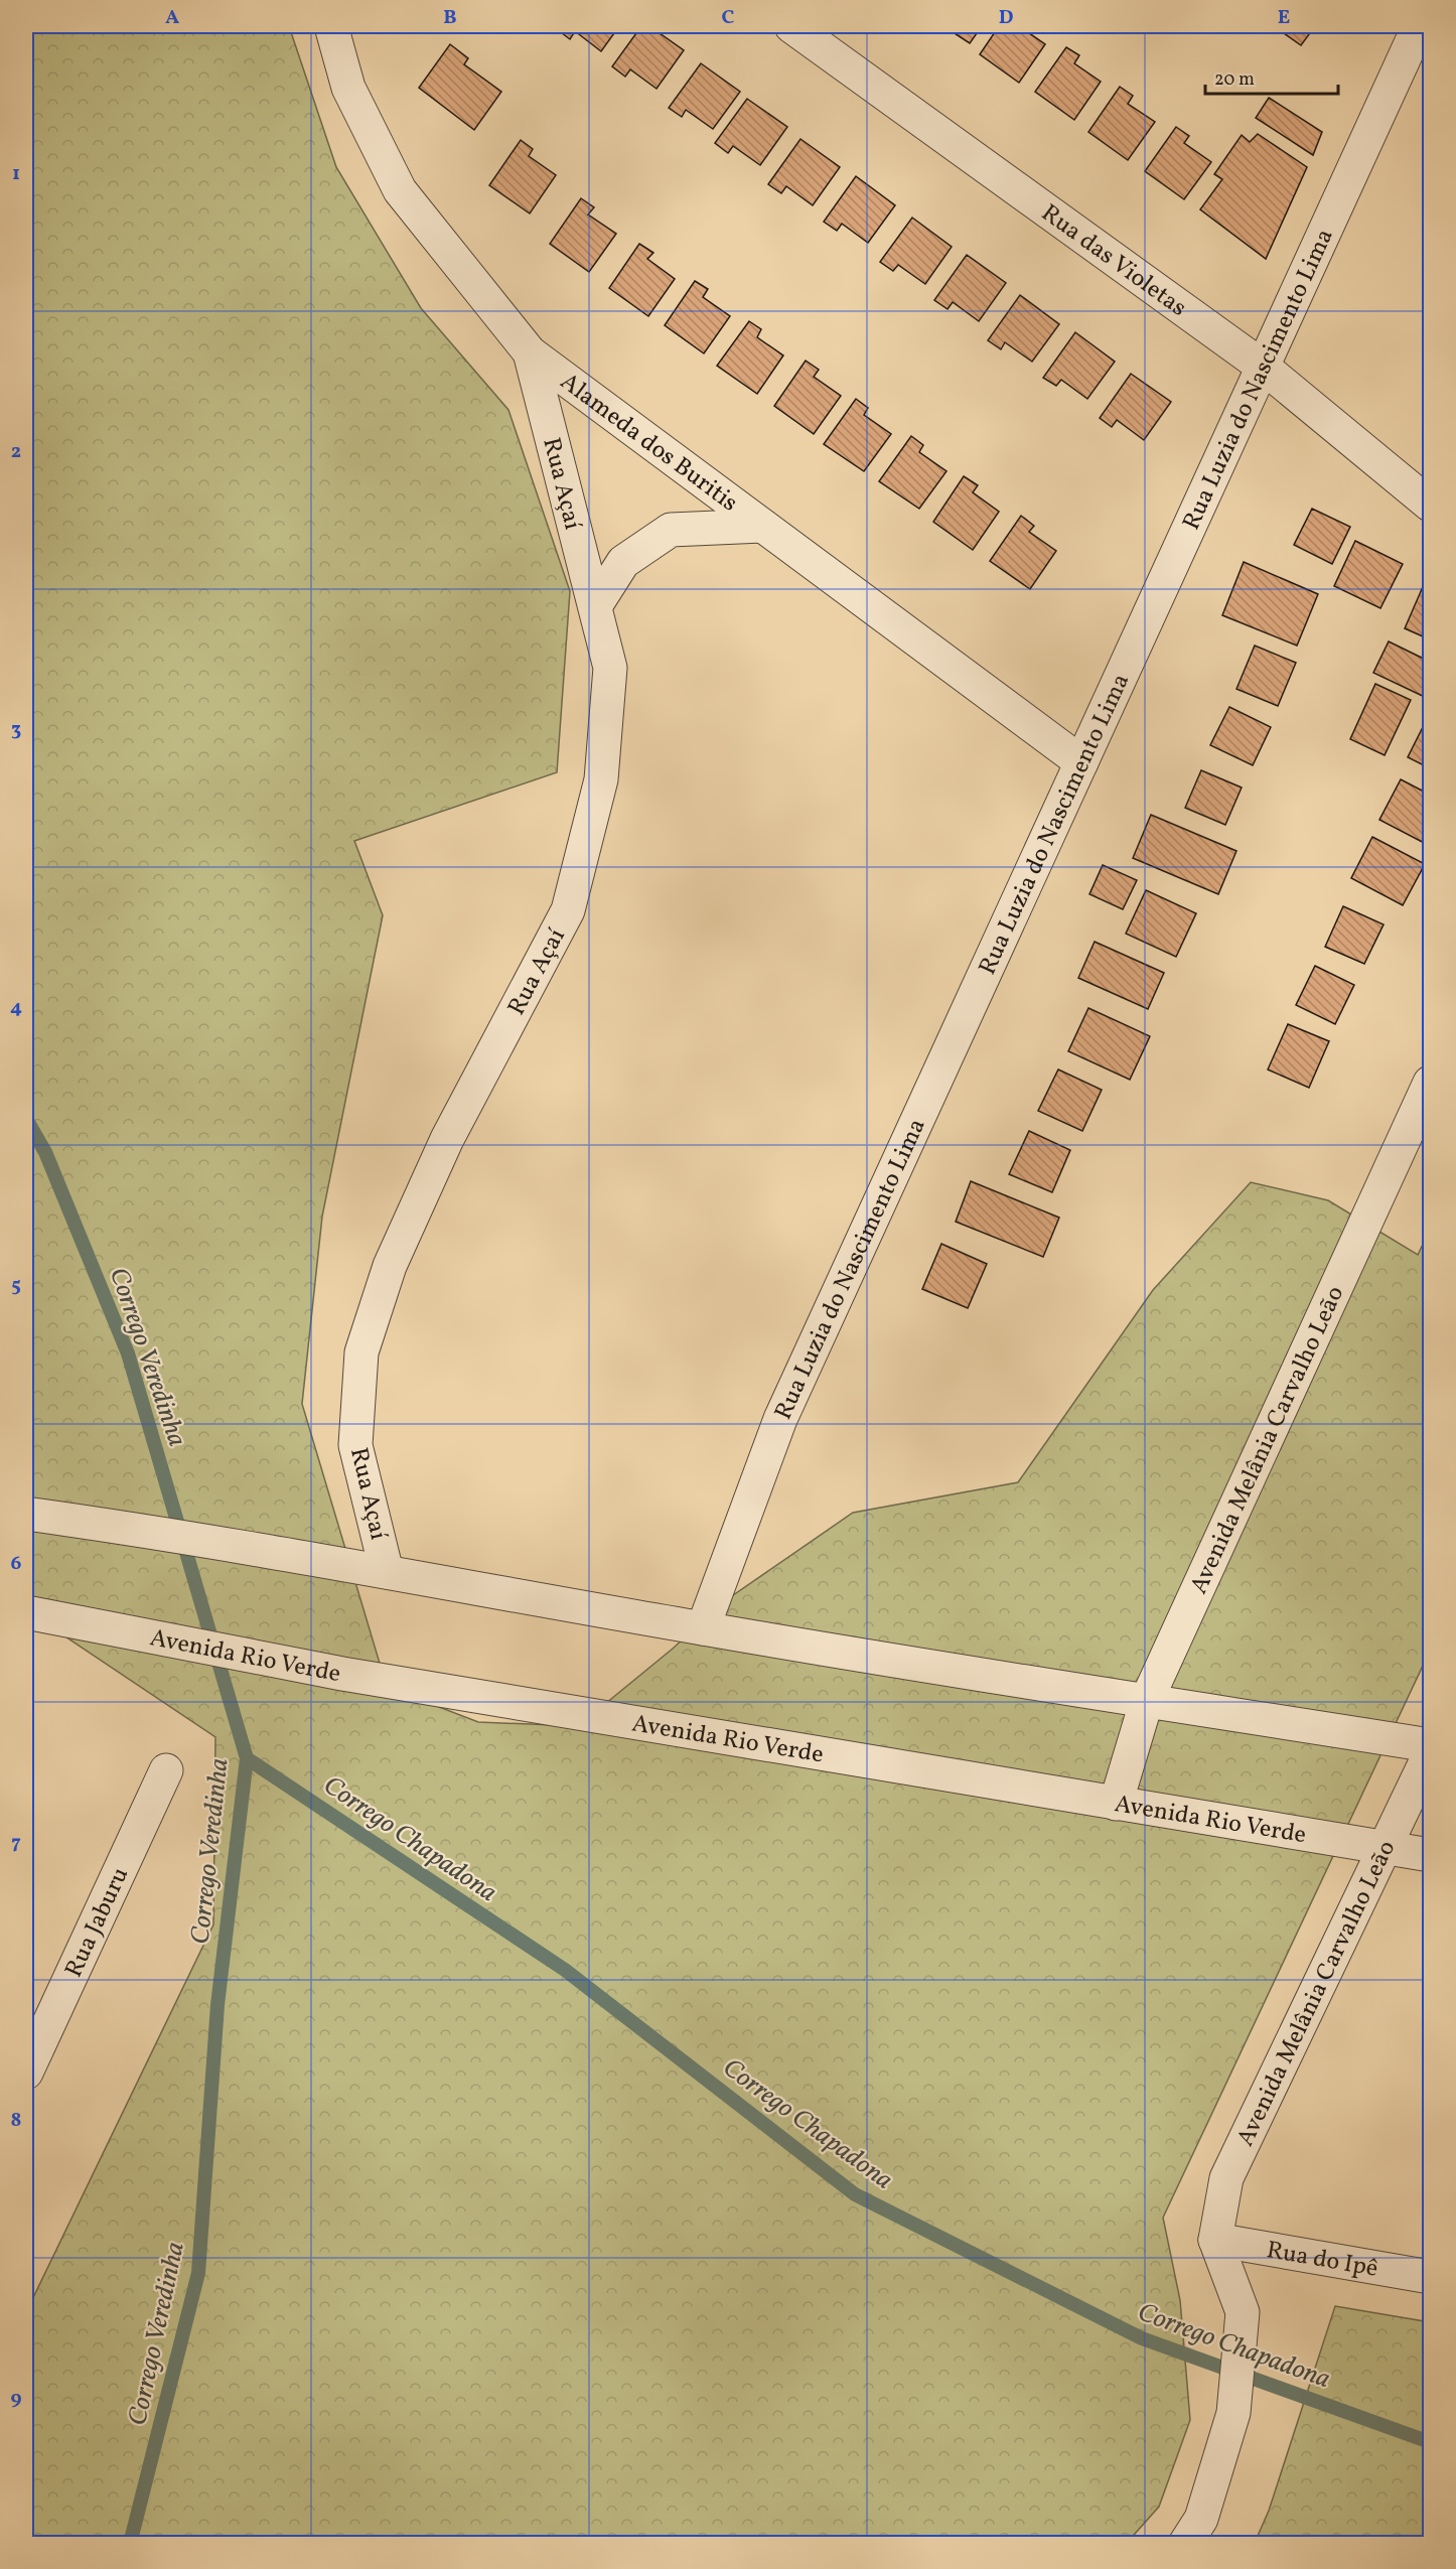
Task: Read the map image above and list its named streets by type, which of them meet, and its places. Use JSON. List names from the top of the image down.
{
  "streets": {
    "street": [
      "Rua das Violetas",
      "Rua Luzia do Nascimento Lima",
      "Alameda dos Buritis",
      "Rua Açaí",
      "Avenida Melânia Carvalho Leão",
      "Avenida Rio Verde",
      "Rua Jaburu",
      "Rua do Ipê"
    ]
  },
  "crossings": [
    ["Rua das Violetas", "Rua Luzia do Nascimento Lima"],
    ["Rua Luzia do Nascimento Lima", "Alameda dos Buritis"],
    ["Alameda dos Buritis", "Rua Açaí"],
    ["Avenida Melânia Carvalho Leão", "Avenida Rio Verde"],
    ["Avenida Melânia Carvalho Leão", "Rua do Ipê"]
  ],
  "water": ["Corrego Veredinha", "Corrego Chapadona"],
  "scale_bar": "20 m",
  "grid": {
    "columns": [
      "A",
      "B",
      "C",
      "D",
      "E"
    ],
    "rows": [
      "1",
      "2",
      "3",
      "4",
      "5",
      "6",
      "7",
      "8",
      "9"
    ]
  }
}
